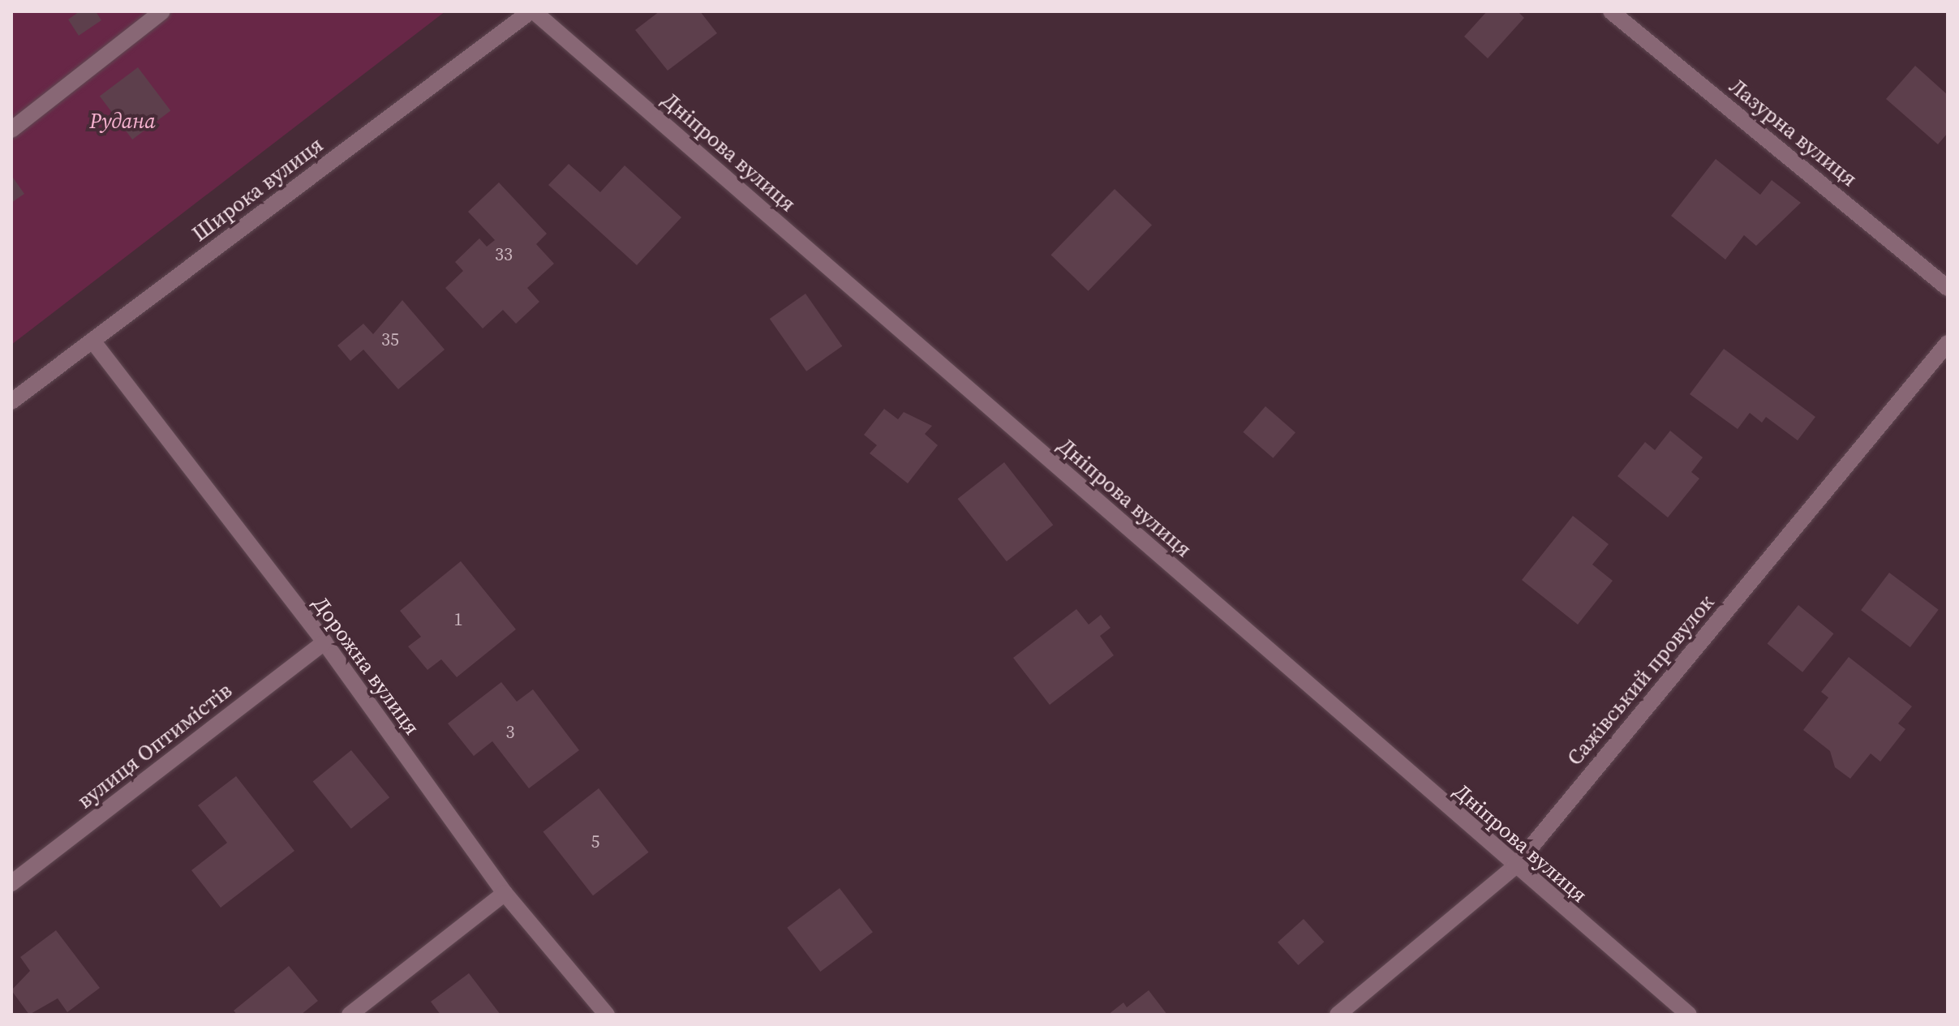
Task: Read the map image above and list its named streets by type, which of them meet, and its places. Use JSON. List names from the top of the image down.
{
  "streets": {
    "street": [
      "Лазурна вулиця",
      "Дніпрова вулиця",
      "Широка вулиця",
      "Дорожна вулиця",
      "Сажівський провулок",
      "вулиця Оптимістів"
    ]
  },
  "crossings": [
    ["Дніпрова вулиця", "Широка вулиця"],
    ["Дніпрова вулиця", "Сажівський провулок"],
    ["Широка вулиця", "Дорожна вулиця"],
    ["Дорожна вулиця", "вулиця Оптимістів"]
  ],
  "parks": ["Рудана"],
  "house_numbers": [
    "33",
    "35",
    "1",
    "3",
    "5"
  ]
}
